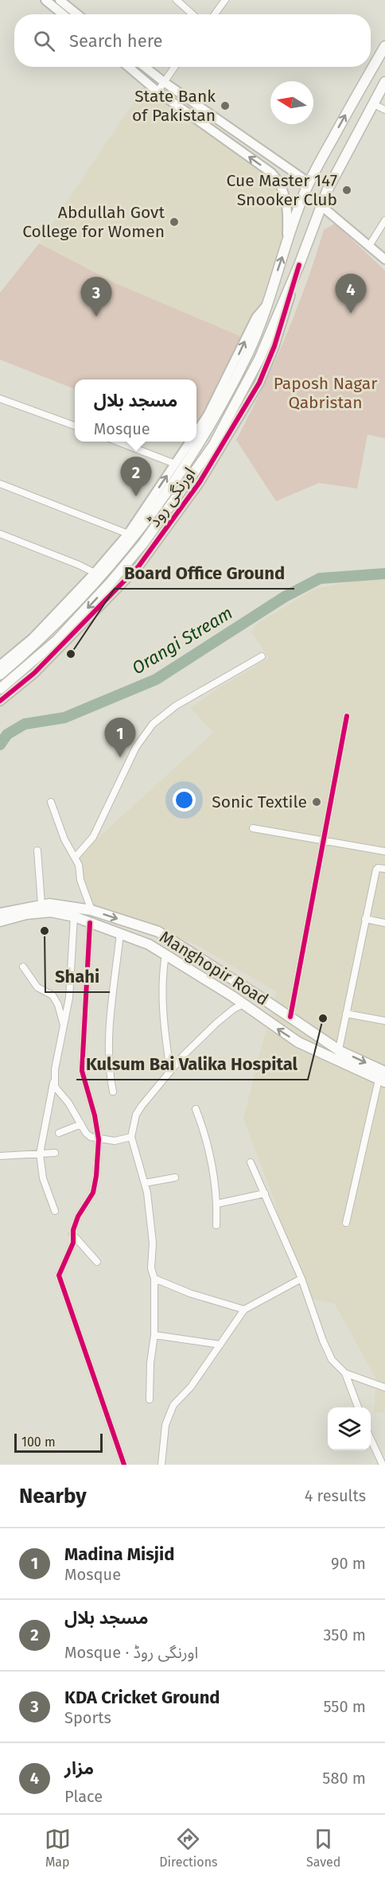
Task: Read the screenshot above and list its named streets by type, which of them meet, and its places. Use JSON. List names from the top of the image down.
{
  "streets": {
    "main road": ["Manghopir Road"],
    "street": ["اورنگی روڈ"]
  },
  "water": ["Orangi Stream"],
  "parks": ["Paposh Nagar Qabristan"],
  "places": [
    "State Bank of Pakistan",
    "Cue Master 147 Snooker Club",
    "Abdullah Govt College for Women",
    "Board Office Ground",
    "Sonic Textile",
    "Shahi",
    "Kulsum Bai Valika Hospital"
  ],
  "scale_bar": "100 m",
  "north": "left",
  "page": {
    "search": "Search here",
    "pins": [
      "4",
      "3",
      "2",
      "1"
    ],
    "popup": ["مسجد بلال", "Mosque"],
    "scale": "100 m",
    "heading": ["Nearby", "4 results"],
    "list": [
      {
        "mark": "1",
        "name": "Madina Misjid",
        "note": "Mosque",
        "value": "90 m"
      },
      {
        "mark": "2",
        "name": "مسجد بلال",
        "note": "Mosque · اورنگی روڈ",
        "value": "350 m"
      },
      {
        "mark": "3",
        "name": "KDA Cricket Ground",
        "note": "Sports",
        "value": "550 m"
      },
      {
        "mark": "4",
        "name": "مزار",
        "note": "Place",
        "value": "580 m"
      }
    ],
    "nav": ["Map", "Directions", "Saved"]
  }
}
